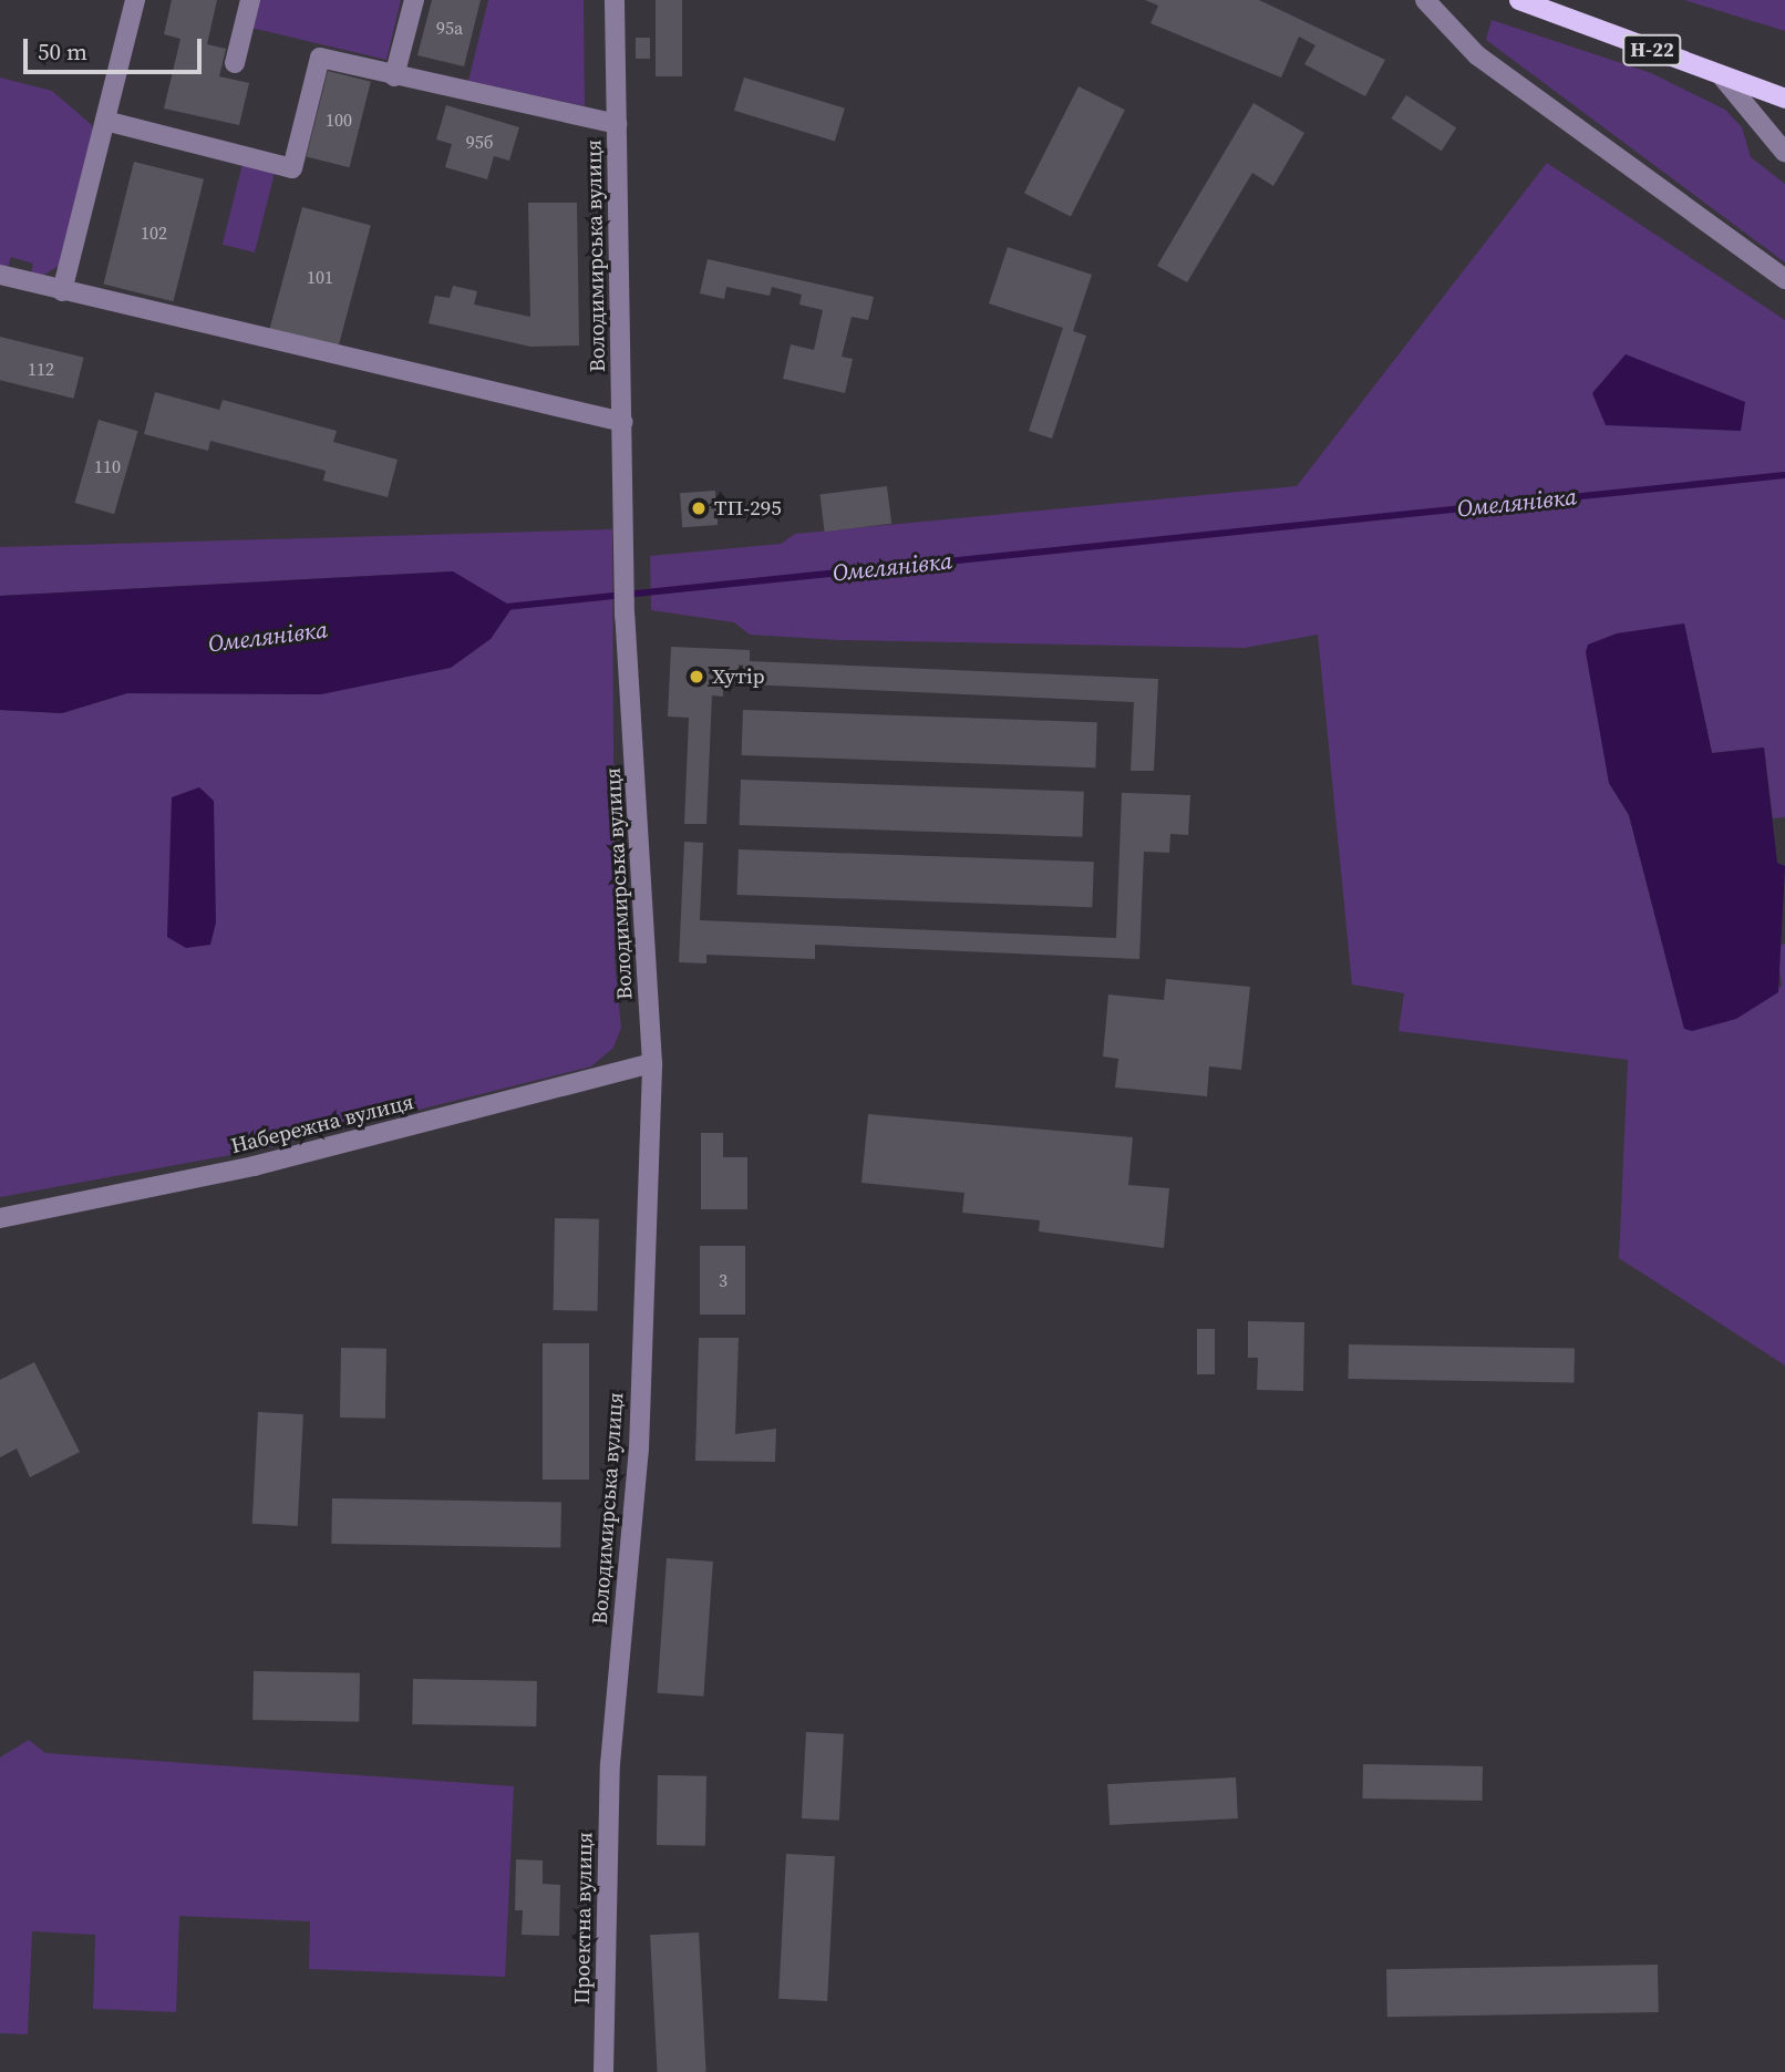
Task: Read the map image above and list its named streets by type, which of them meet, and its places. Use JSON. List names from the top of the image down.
{
  "streets": {
    "main road": ["Н-22"],
    "street": ["Володимирська вулиця", "Набережна вулиця", "Проектна вулиця"]
  },
  "crossings": [
    ["Володимирська вулиця", "Набережна вулиця"],
    ["Володимирська вулиця", "Проектна вулиця"]
  ],
  "water": ["Омелянівка"],
  "places": ["ТП-295", "Хутір"],
  "house_numbers": [
    "95а",
    "100",
    "95б",
    "102",
    "101",
    "112",
    "110",
    "3"
  ],
  "scale_bar": "50 m"
}
